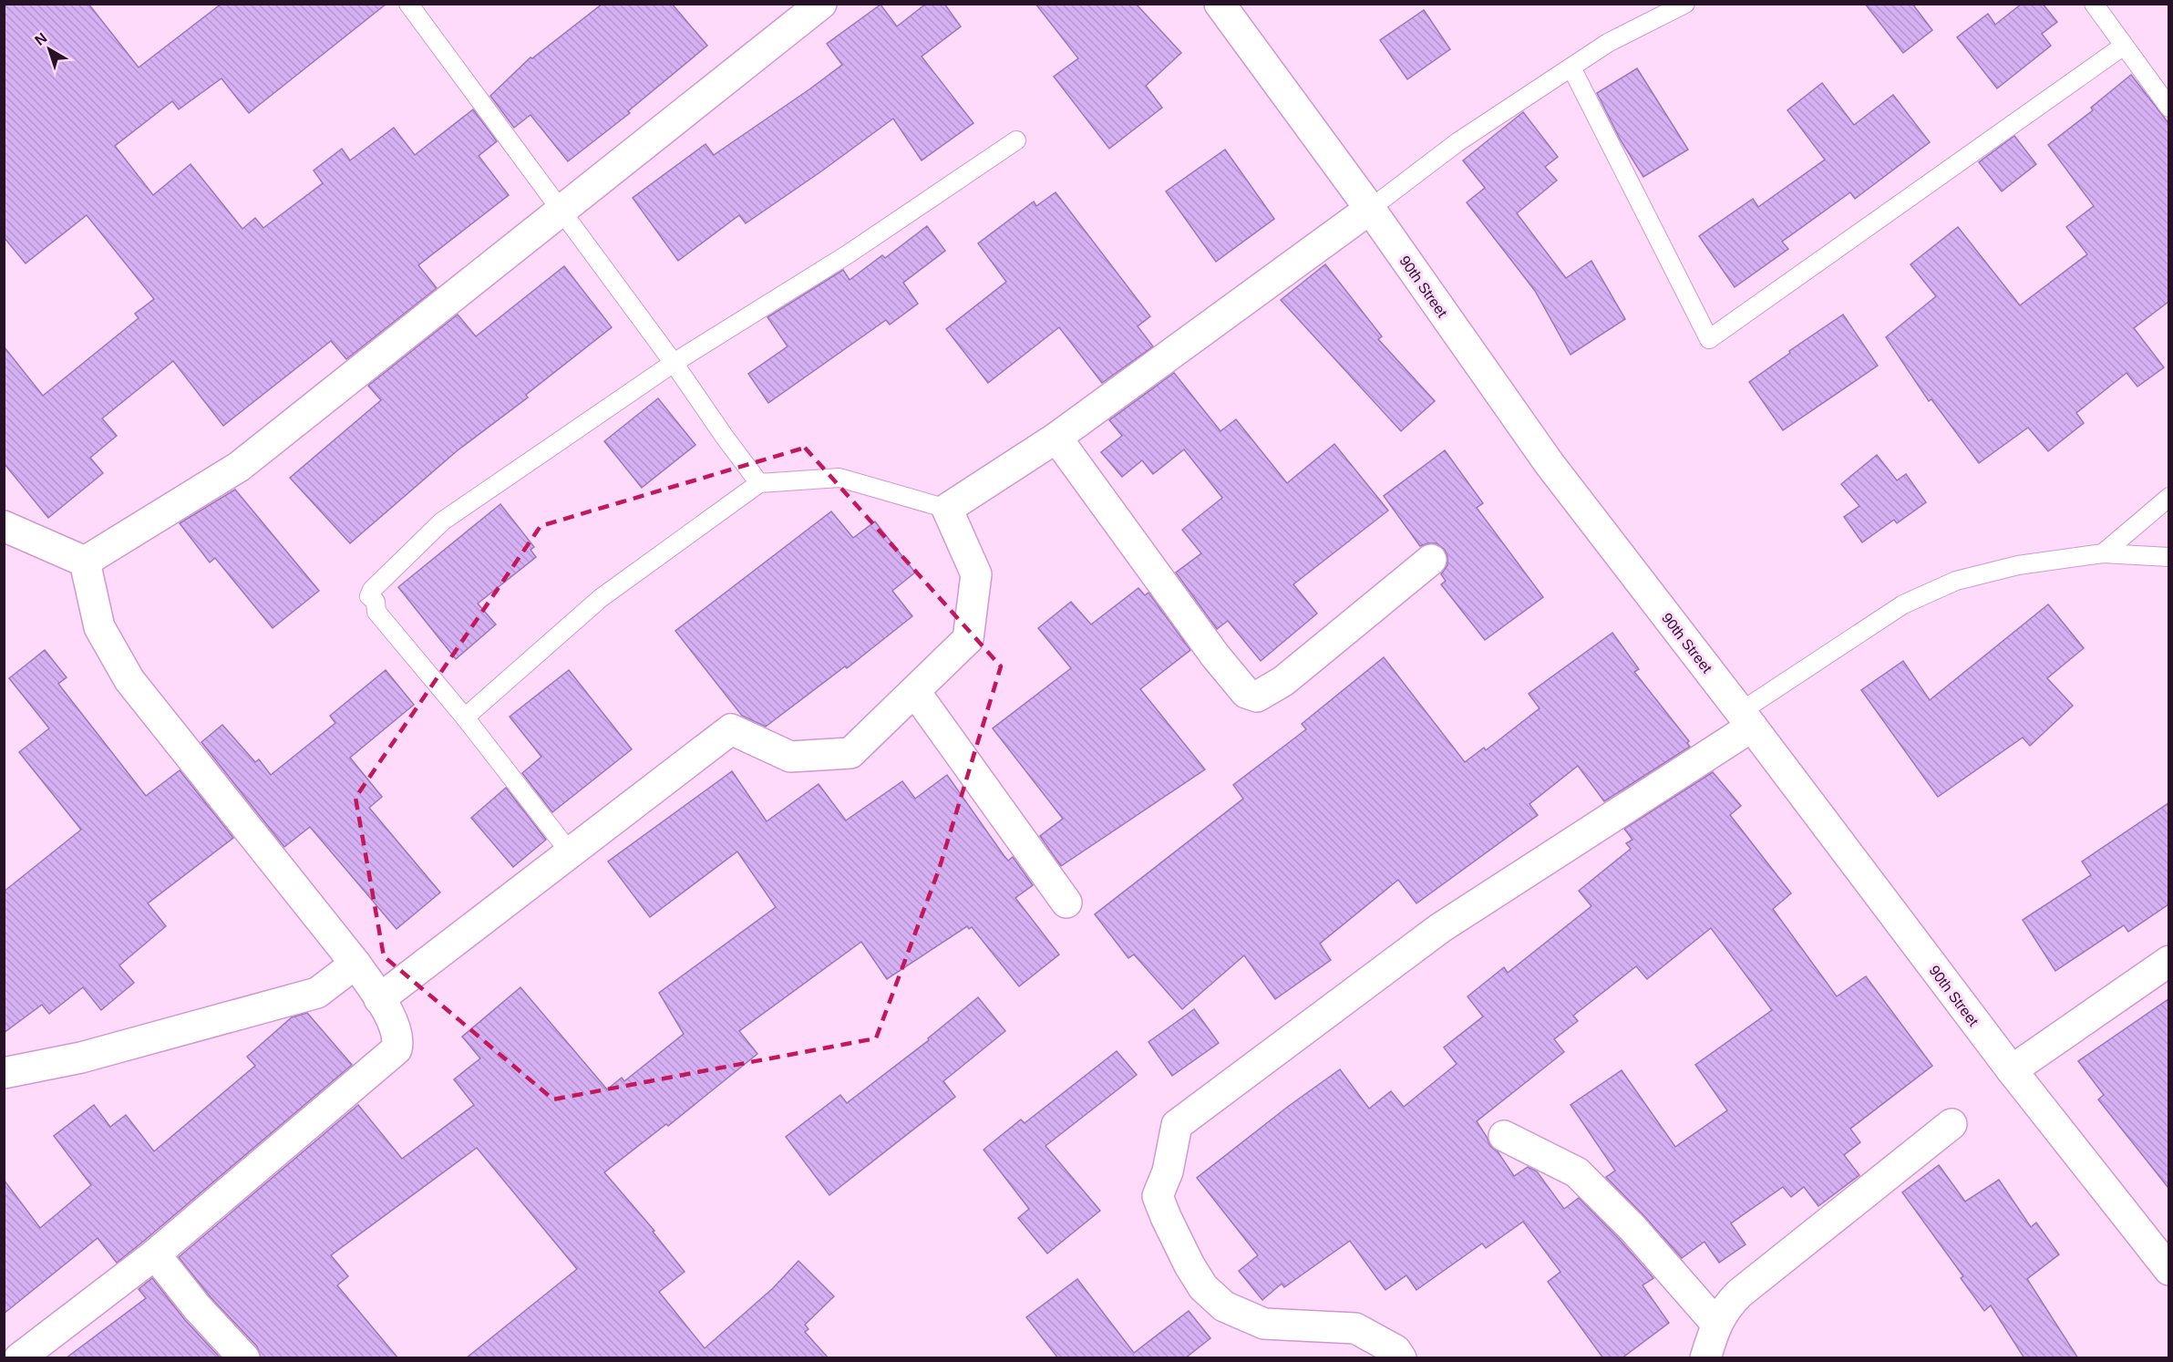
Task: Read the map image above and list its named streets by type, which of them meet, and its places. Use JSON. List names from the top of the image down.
{
  "streets": {
    "street": ["90th Street"]
  },
  "north": "top left"
}
